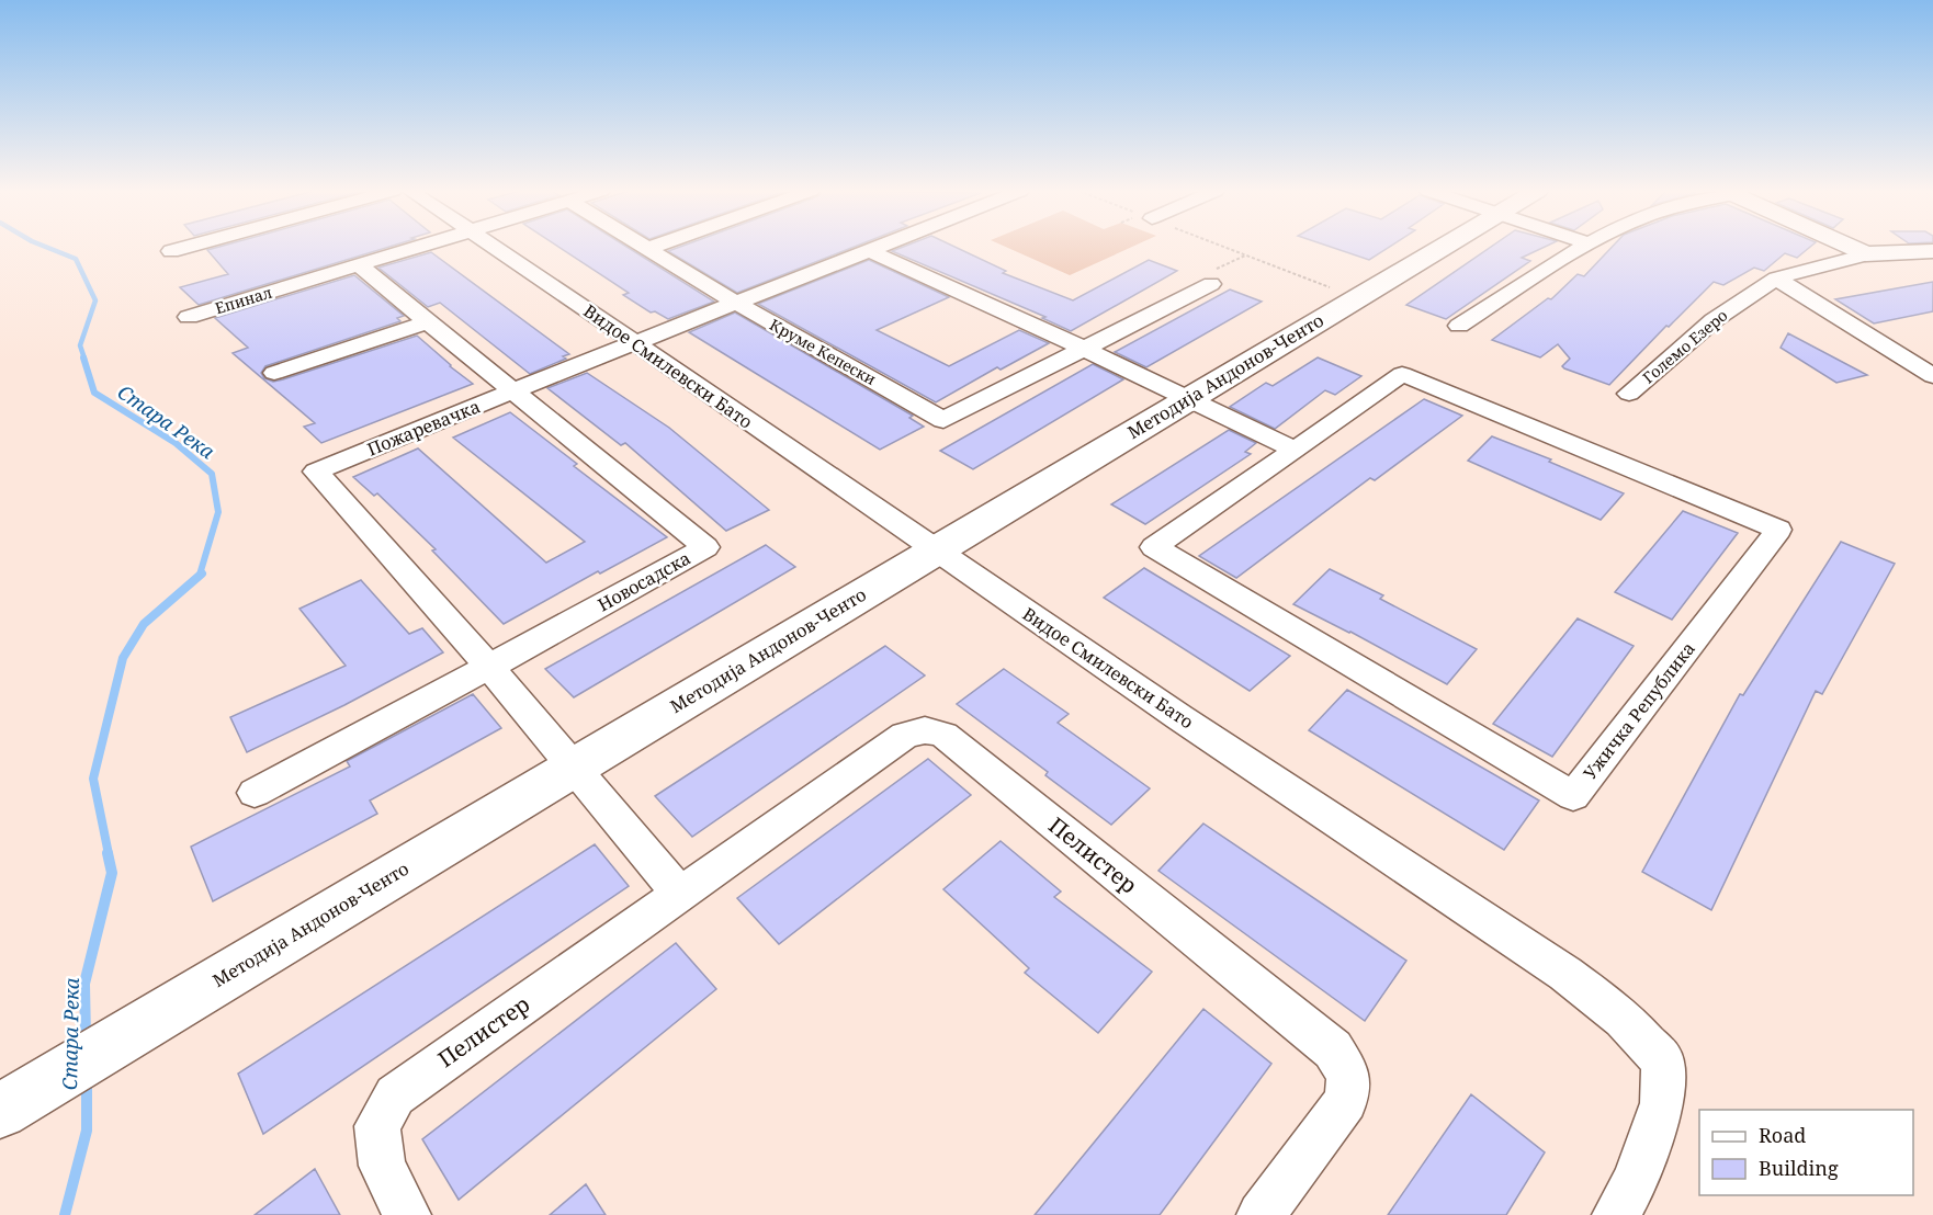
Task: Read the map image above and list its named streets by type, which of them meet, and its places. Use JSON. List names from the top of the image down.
{
  "streets": {
    "street": [
      "Епинал",
      "Големо Езеро",
      "Круме Кепески",
      "Видое Смилевски Бато",
      "Методија Андонов-Ченто",
      "Пожаревачка",
      "Новосадска",
      "Ужичка Република",
      "Пелистер"
    ]
  },
  "crossings": [
    ["Епинал", "Новосадска"],
    ["Круме Кепески", "Пожаревачка"],
    ["Видое Смилевски Бато", "Методија Андонов-Ченто"],
    ["Видое Смилевски Бато", "Пожаревачка"],
    ["Пожаревачка", "Новосадска"]
  ],
  "water": ["Стара Река"],
  "legend": ["Road", "Building"]
}
